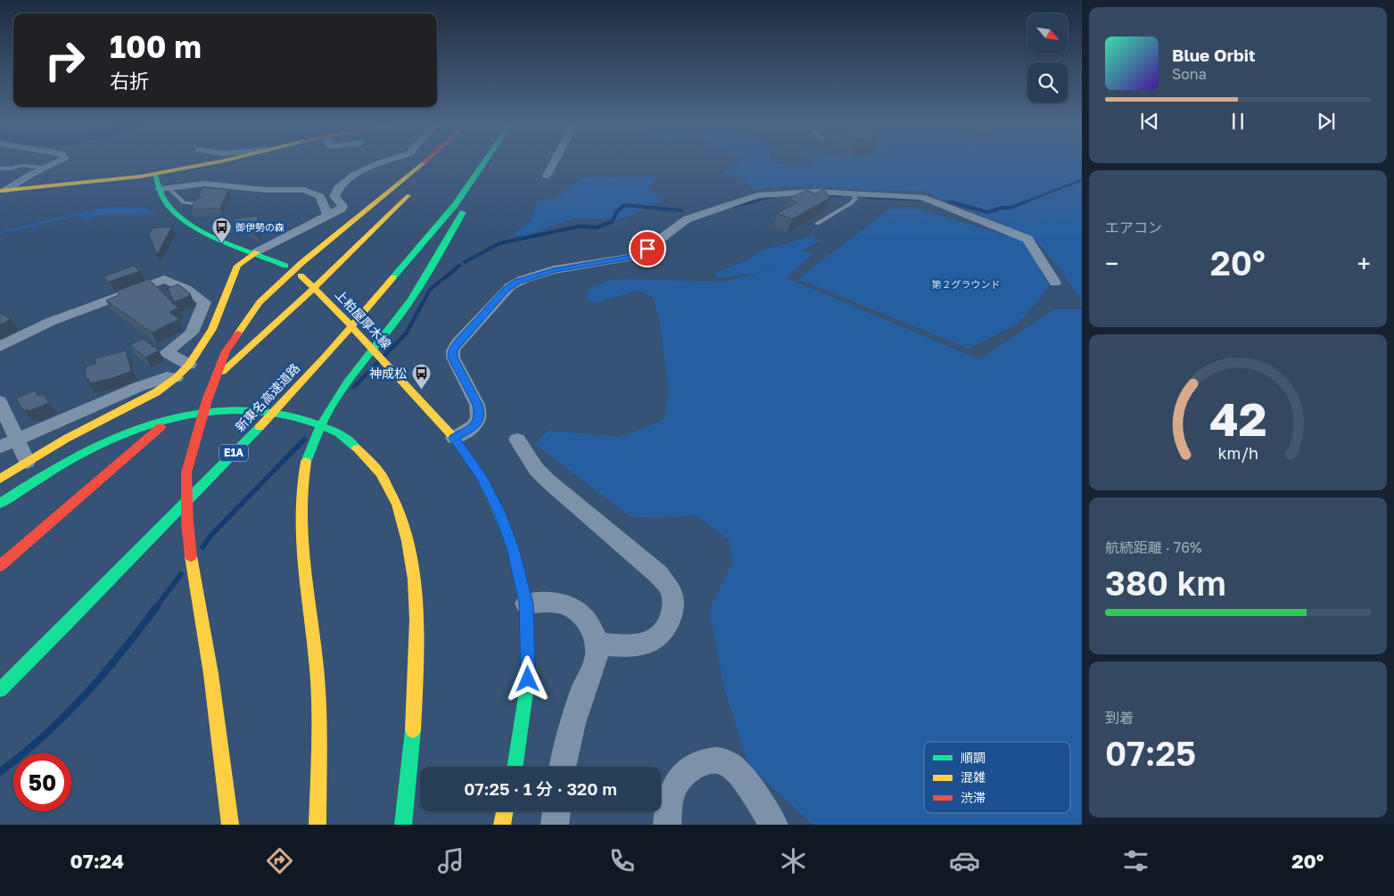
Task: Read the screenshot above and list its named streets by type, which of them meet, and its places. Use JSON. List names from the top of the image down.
{
  "streets": {
    "main road": ["上粕屋厚木線", "新東名高速道路", "E1A"]
  },
  "parks": ["第２グラウンド"],
  "places": {
    "bus stop": ["御伊勢の森", "神成松"]
  },
  "legend": ["順調", "混雑", "渋滞"],
  "north": "bottom right",
  "page": {
    "turn": ["100 m", "右折"],
    "song": ["Blue Orbit", "Sona"],
    "tile": [
      "エアコン",
      ["航続距離 · 76%", "380 km"],
      ["到着", "07:25"]
    ],
    "heat": ["−", "20°", "+"],
    "limit": "50",
    "trip": "07:25 · 1 分 · 320 m",
    "tabs": ["07:24", "20°"],
    "gauge": ["42", "km/h"]
  }
}
